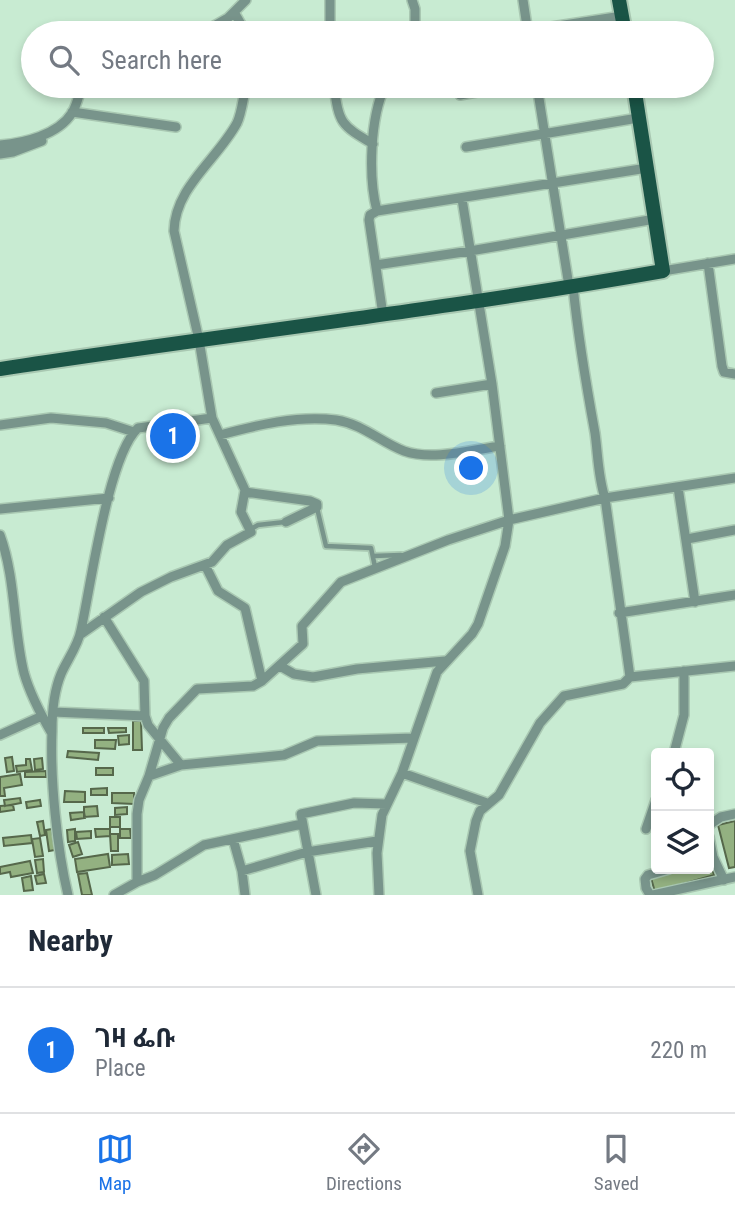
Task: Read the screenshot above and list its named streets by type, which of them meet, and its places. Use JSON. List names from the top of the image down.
{
  "page": {
    "search": "Search here",
    "pins": "1",
    "heading": "Nearby",
    "list": [
      {
        "mark": "1",
        "name": "ገዛ ፌቡ",
        "note": "Place",
        "value": "220 m"
      }
    ],
    "nav": ["Map", "Directions", "Saved"]
  }
}
